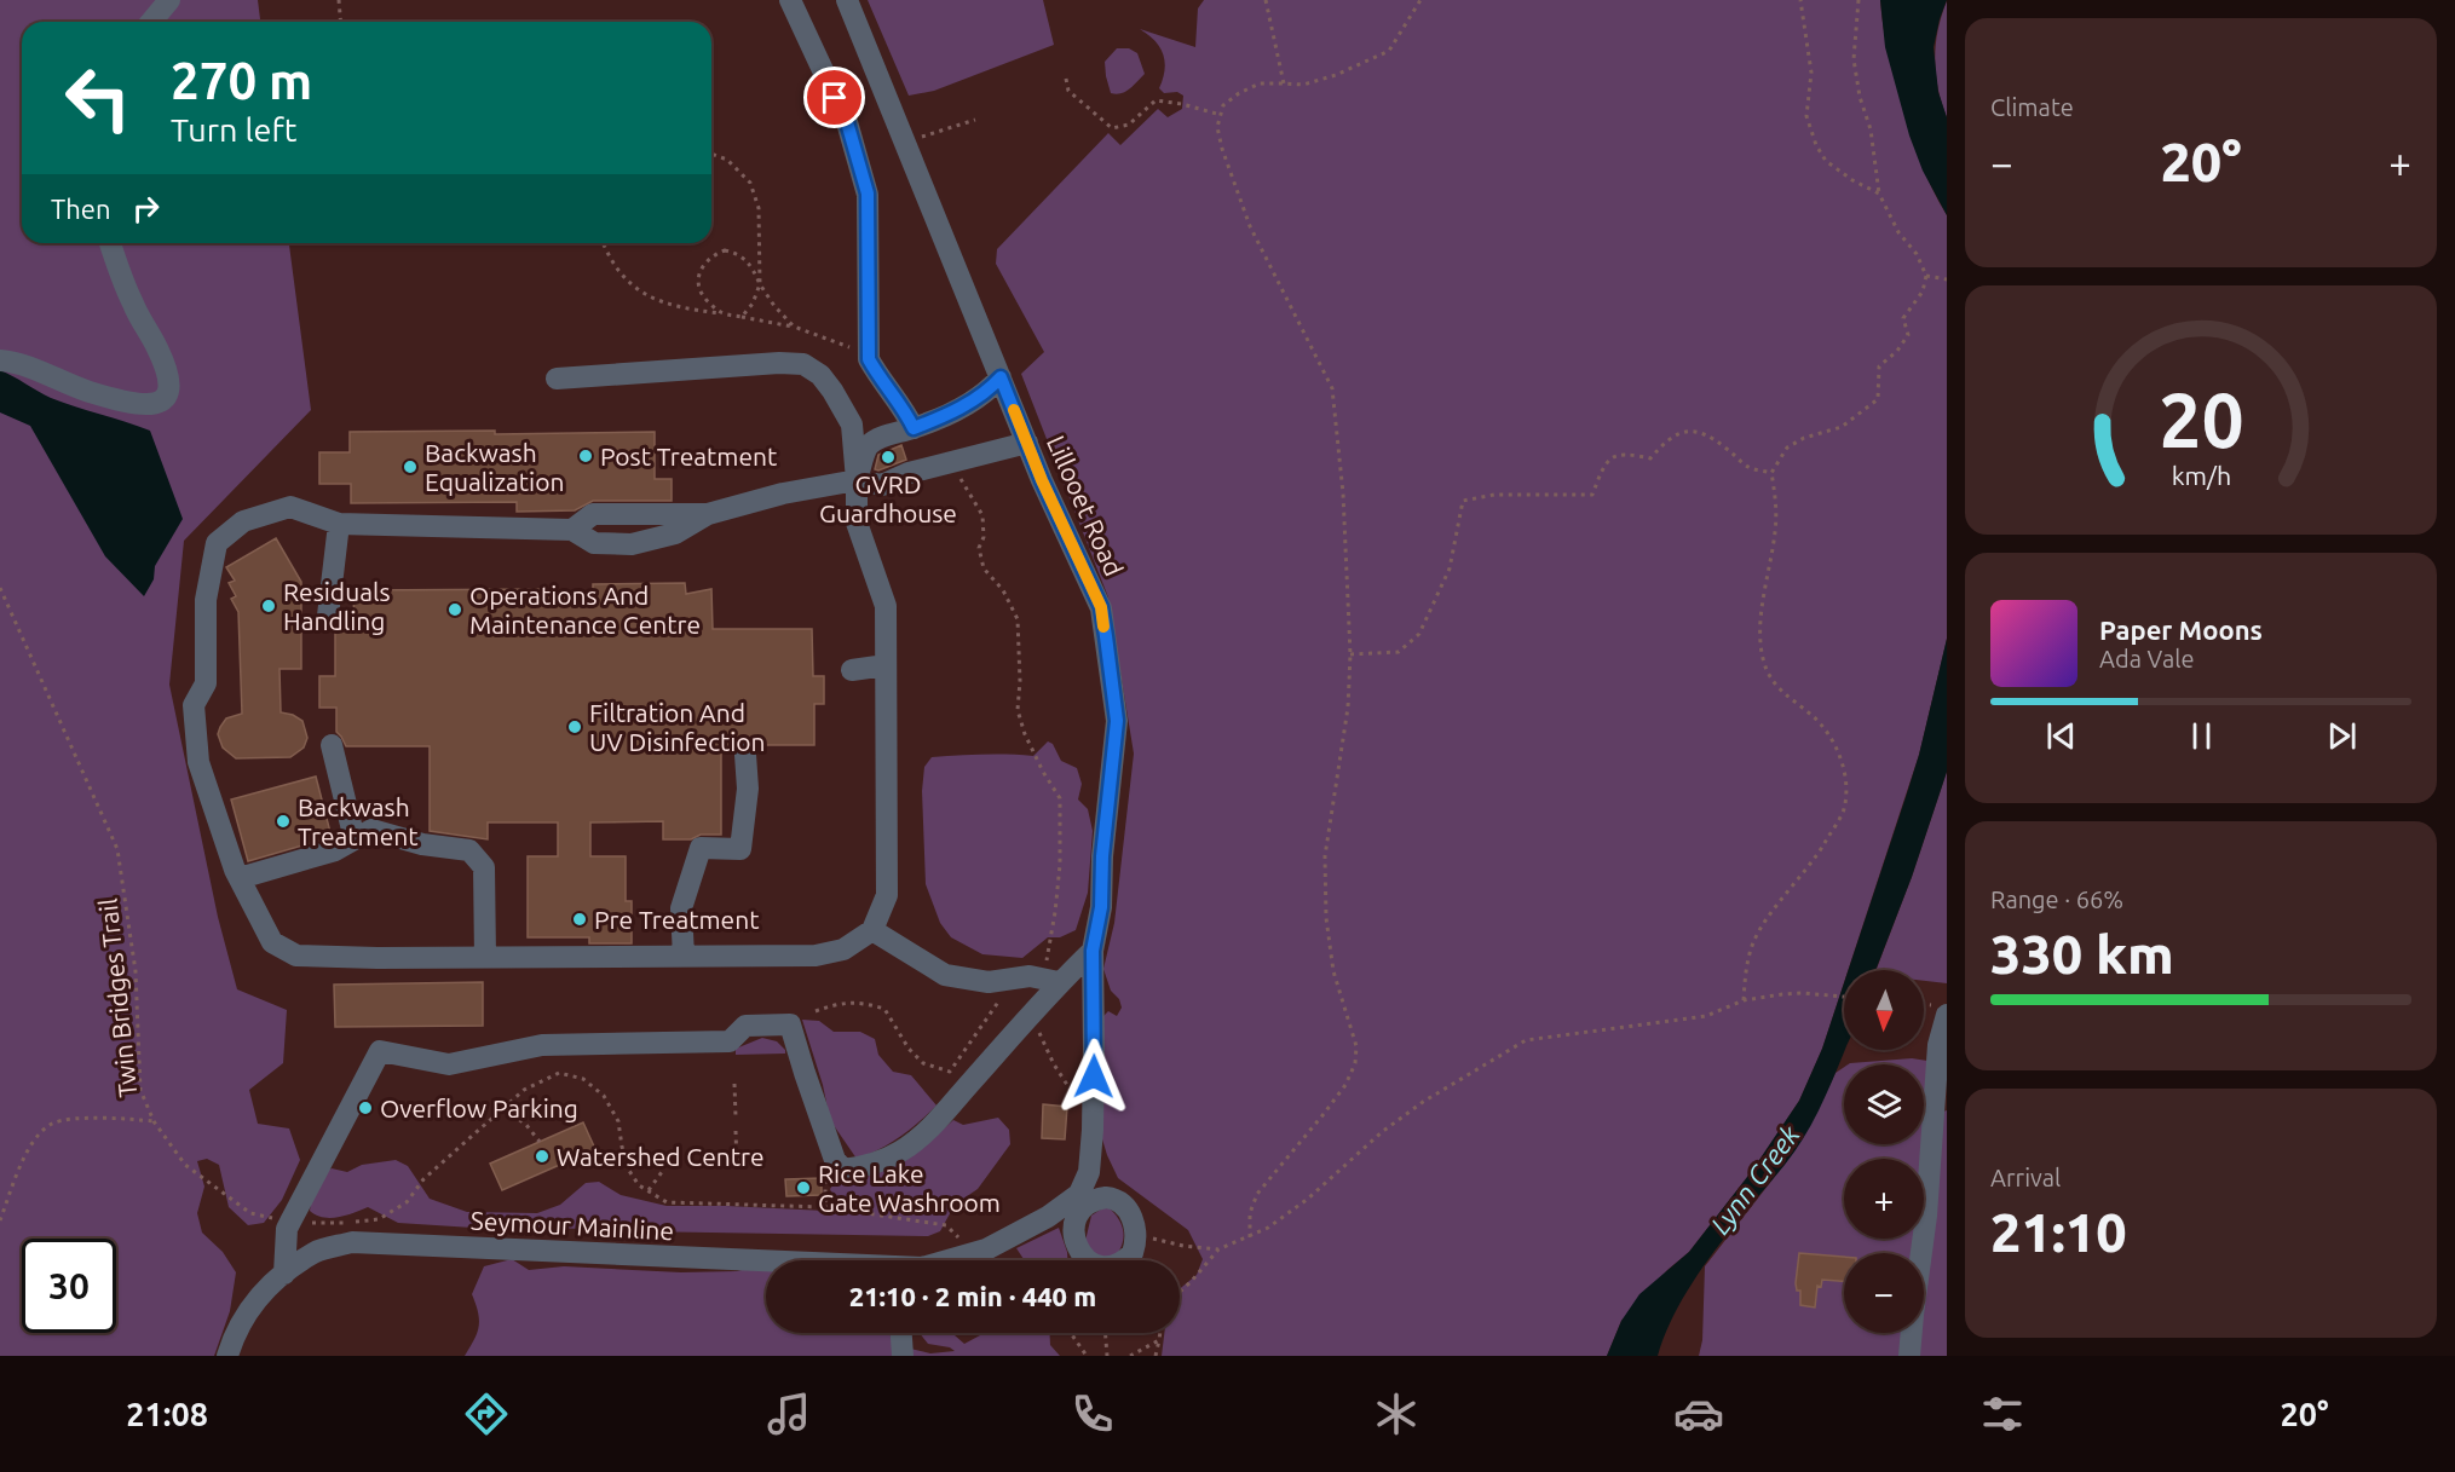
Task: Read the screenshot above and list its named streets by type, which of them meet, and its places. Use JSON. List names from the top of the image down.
{
  "streets": {
    "street": ["Lillooet Road", "Seymour Mainline"],
    "path": ["Twin Bridges Trail"]
  },
  "crossings": [
    ["Lillooet Road", "Seymour Mainline"]
  ],
  "water": ["Lynn Creek"],
  "places": [
    "Post Treatment",
    "GVRD Guardhouse",
    "Backwash Equalization",
    "Residuals Handling",
    "Operations And Maintenance Centre",
    "Filtration And UV Disinfection",
    "Backwash Treatment",
    "Pre Treatment",
    "Overflow Parking",
    "Watershed Centre",
    "Rice Lake Gate Washroom"
  ],
  "north": "bottom",
  "page": {
    "tile": [
      "Climate",
      ["Range · 66%", "330 km"],
      ["Arrival", "21:10"]
    ],
    "turn": ["270 m", "Turn left"],
    "heat": ["−", "20°", "+"],
    "then": "Then",
    "song": ["Paper Moons", "Ada Vale"],
    "map_buttons": ["+", "−"],
    "limit": "30",
    "trip": "21:10 · 2 min · 440 m",
    "tabs": ["21:08", "20°"],
    "gauge": ["20", "km/h"]
  }
}
